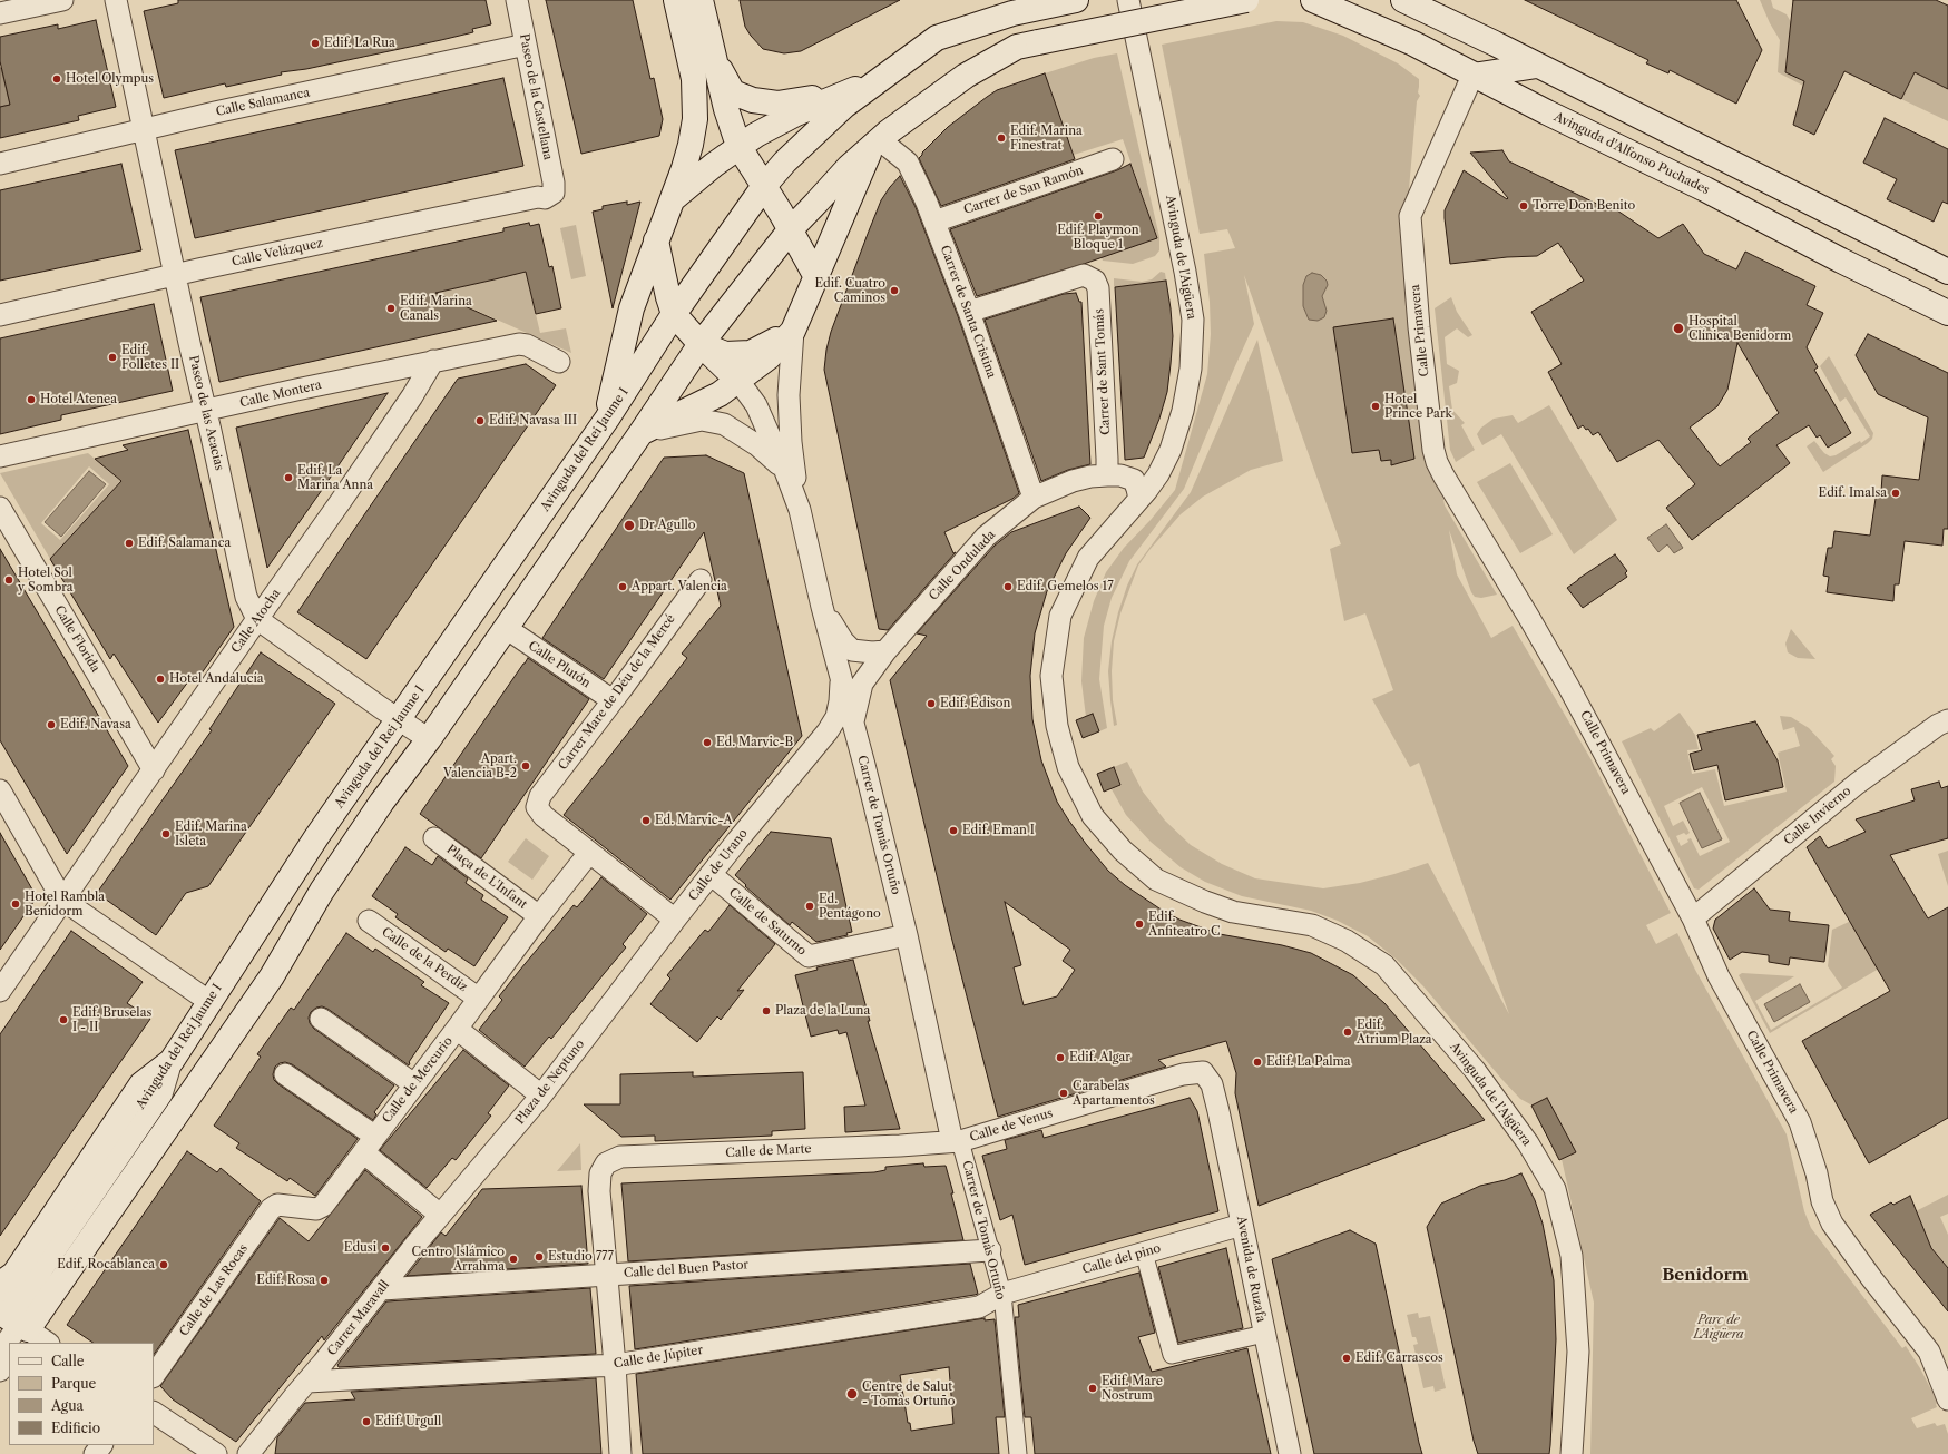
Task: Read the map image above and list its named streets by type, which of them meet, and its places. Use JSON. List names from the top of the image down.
{
  "streets": {
    "main road": ["Avinguda d'Alfonso Puchades", "Avinguda del Rei Jaume I"],
    "street": [
      "Paseo de la Castellana",
      "Calle Salamanca",
      "Carrer de San Ramón",
      "Calle Velázquez",
      "Avinguda de l'Aigüera",
      "Carrer de Santa Cristina",
      "Calle Primavera",
      "Carrer de Sant Tomás",
      "Calle Montera",
      "Paseo de las Acacias",
      "Calle Ondulada",
      "Calle Atocha",
      "Calle Florida",
      "Calle Plutón",
      "Carrer Mare de Déu de la Mercé",
      "Calle Invierno",
      "Carrer de Tomàs Ortuño",
      "Calle de Urano",
      "Plaça de L'Infant",
      "Calle de Saturno",
      "Calle de la Perdiz",
      "Calle de Mercurio",
      "Plaza de Neptuno",
      "Calle de Venus",
      "Calle de Marte",
      "Calle del pino",
      "Calle del Buen Pastor",
      "Avenida de Ruzafa",
      "Calle de Las Rocas",
      "Carrer Maravall",
      "Calle de Júpiter"
    ]
  },
  "crossings": [
    ["Paseo de la Castellana", "Calle Salamanca"],
    ["Paseo de la Castellana", "Calle Velázquez"],
    ["Calle Salamanca", "Paseo de las Acacias"],
    ["Avinguda d'Alfonso Puchades", "Calle Primavera"],
    ["Carrer de San Ramón", "Carrer de Santa Cristina"],
    ["Calle Velázquez", "Paseo de las Acacias"],
    ["Avinguda de l'Aigüera", "Calle Ondulada"],
    ["Carrer de Santa Cristina", "Carrer de Sant Tomás"],
    ["Carrer de Santa Cristina", "Calle Ondulada"],
    ["Calle Primavera", "Calle Invierno"],
    ["Carrer de Sant Tomás", "Calle Ondulada"],
    ["Calle Montera", "Paseo de las Acacias"],
    ["Calle Montera", "Calle Atocha"],
    ["Paseo de las Acacias", "Avinguda del Rei Jaume I"],
    ["Paseo de las Acacias", "Calle Atocha"],
    ["Calle Ondulada", "Carrer de Tomàs Ortuño"],
    ["Calle Atocha", "Calle Florida"],
    ["Calle Plutón", "Carrer Mare de Déu de la Mercé"],
    ["Carrer Mare de Déu de la Mercé", "Plaça de L'Infant"],
    ["Carrer de Tomàs Ortuño", "Calle de Urano"],
    ["Carrer de Tomàs Ortuño", "Calle de Saturno"],
    ["Carrer de Tomàs Ortuño", "Calle de Venus"],
    ["Carrer de Tomàs Ortuño", "Calle de Marte"],
    ["Carrer de Tomàs Ortuño", "Calle del pino"],
    ["Carrer de Tomàs Ortuño", "Calle del Buen Pastor"],
    ["Carrer de Tomàs Ortuño", "Calle de Júpiter"],
    ["Calle de Urano", "Calle de Saturno"],
    ["Calle de Urano", "Plaza de Neptuno"],
    ["Plaça de L'Infant", "Calle de Mercurio"],
    ["Calle de la Perdiz", "Calle de Mercurio"],
    ["Calle de Mercurio", "Calle de Las Rocas"],
    ["Plaza de Neptuno", "Carrer Maravall"],
    ["Calle de Venus", "Calle de Marte"],
    ["Calle de Venus", "Avenida de Ruzafa"],
    ["Calle de Marte", "Calle del Buen Pastor"],
    ["Calle del pino", "Avenida de Ruzafa"],
    ["Calle del pino", "Calle de Júpiter"],
    ["Calle del Buen Pastor", "Carrer Maravall"],
    ["Carrer Maravall", "Calle de Júpiter"]
  ],
  "districts": ["Benidorm"],
  "parks": ["Parc de L'Aigüera"],
  "places": [
    "Edif. La Rua",
    "Hotel Olympus",
    "Edif. Marina Finestrat",
    "Torre Don Benito",
    "Edif. Playmon Bloque 1",
    "Edif. Cuatro Caminos",
    "Edif. Marina Canals",
    "Hospital Clínica Benidorm",
    "Edif. Folletes II",
    "Hotel Atenea",
    "Hotel Prince Park",
    "Edif. Navasa III",
    "Edif. La Marina Anna",
    "Edif. Imalsa",
    "Dr Agullo",
    "Edif. Salamanca",
    "Hotel Sol y Sombra",
    "Appart. Valencia",
    "Edif. Gemelos 17",
    "Hotel Andalucía",
    "Edif. Édison",
    "Edif. Navasa",
    "Ed. Marvic-B",
    "Apart. Valencia B-2",
    "Ed. Marvic-A",
    "Edif. Eman I",
    "Edif. Marina Isleta",
    "Hotel Rambla Benidorm",
    "Ed. Pentágono",
    "Edif. Anfiteatro C",
    "Plaza de la Luna",
    "Edif. Bruselas I - II",
    "Edif. Atrium Plaza",
    "Edif. Algar",
    "Edif. La Palma",
    "Carabelas Apartamentos",
    "Edusi",
    "Estudio 777",
    "Centro Islámico Arrahma",
    "Edif. Rocablanca",
    "Edif. Rosa",
    "Edif. Carrascos",
    "Edif. Mare Nostrum",
    "Centre de Salut - Tomàs Ortuño",
    "Edif. Urgull"
  ],
  "legend": [
    "Calle",
    "Parque",
    "Agua",
    "Edificio"
  ]
}
